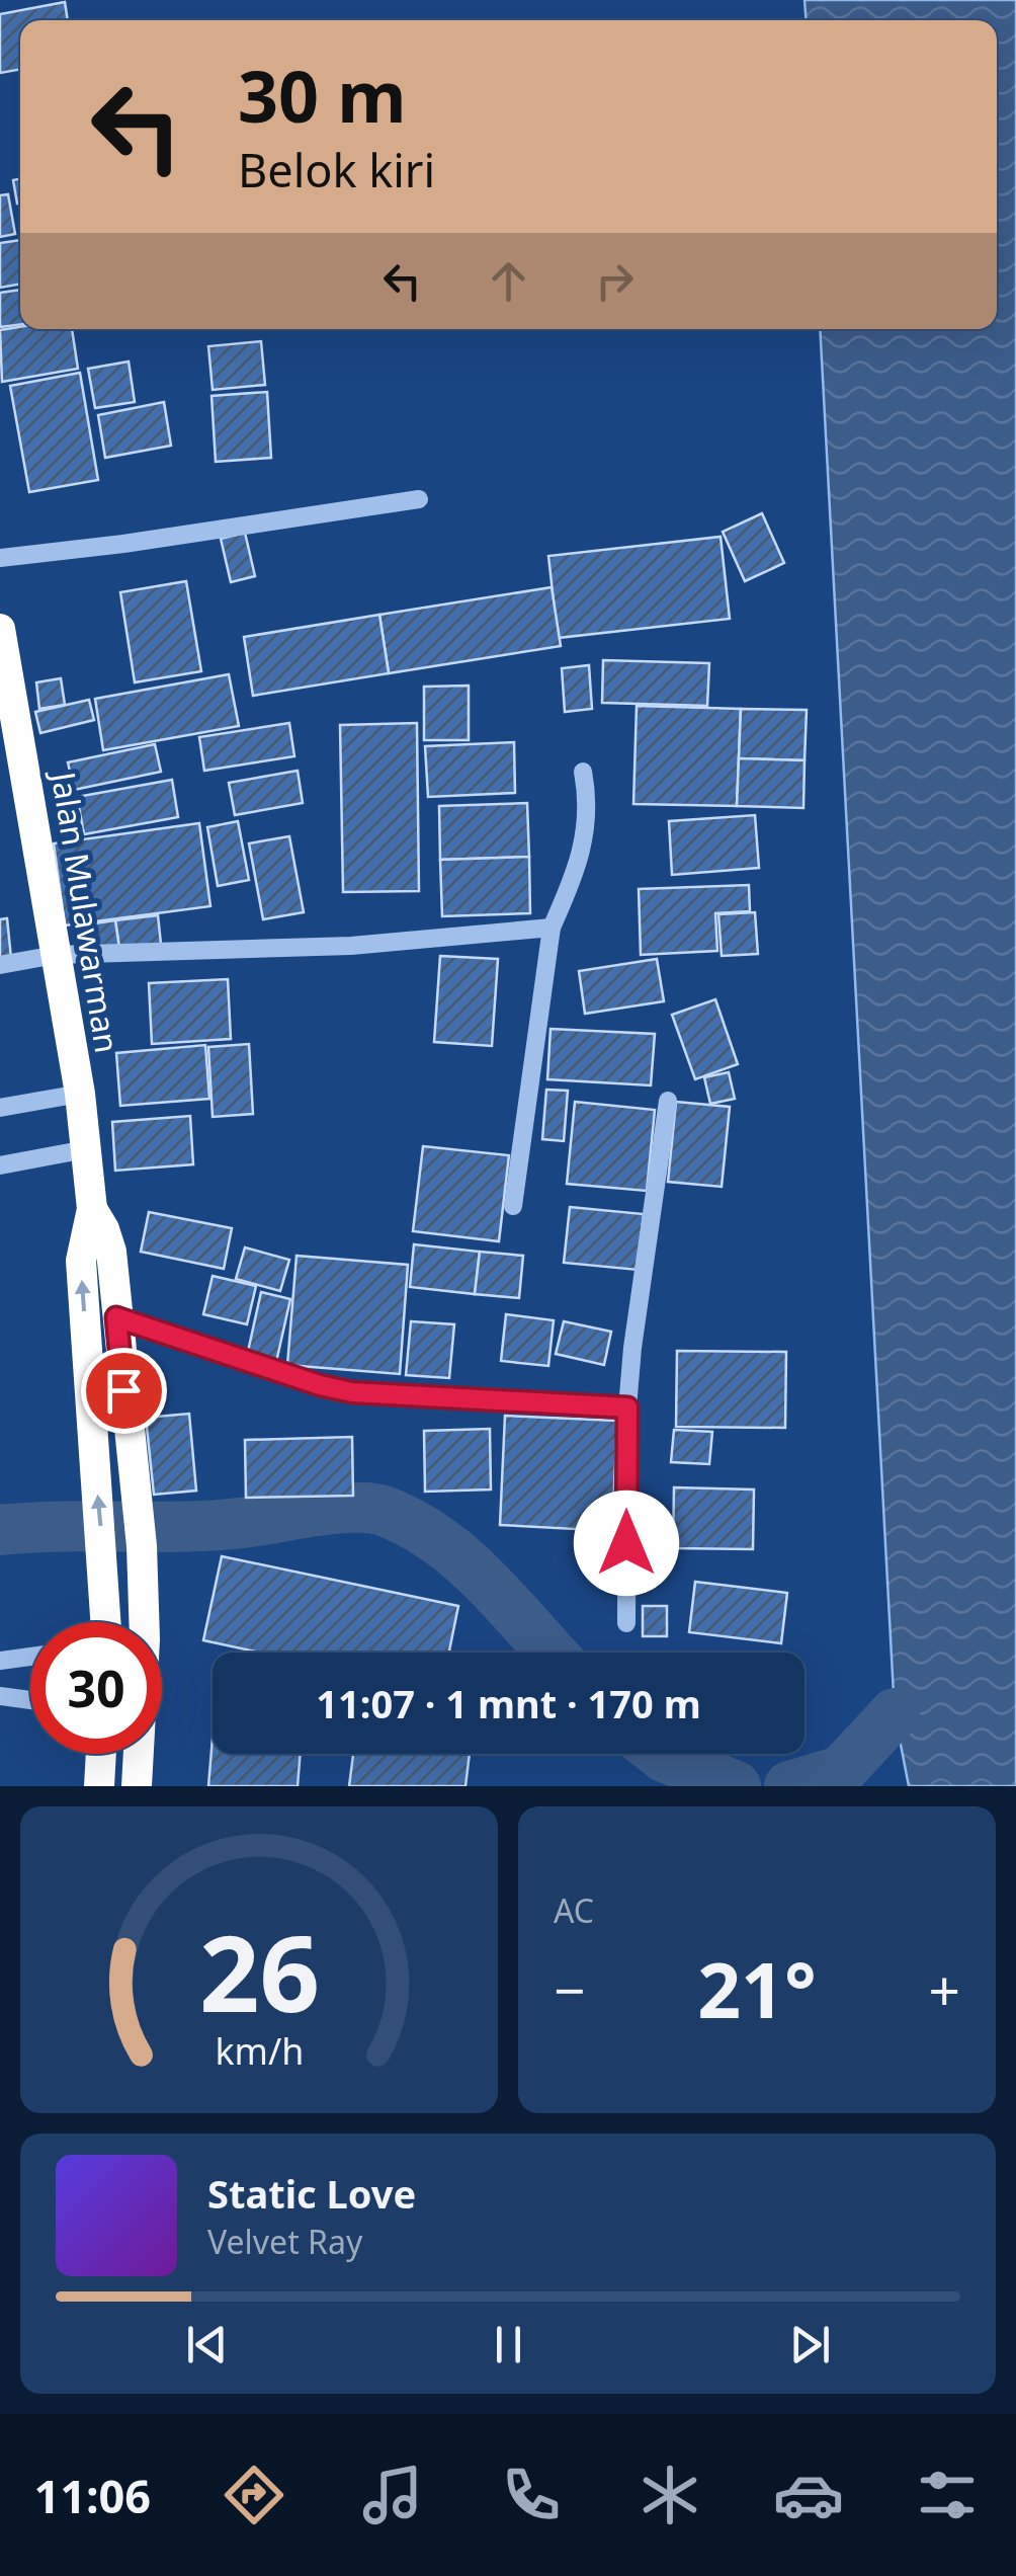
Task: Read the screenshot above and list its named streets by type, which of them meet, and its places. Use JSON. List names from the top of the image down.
{
  "streets": {
    "highway": ["Jalan Mulawarman"]
  },
  "page": {
    "turn": ["30 m", "Belok kiri"],
    "limit": "30",
    "trip": "11:07 · 1 mnt · 170 m",
    "tile": "AC",
    "heat": ["−", "21°", "+"],
    "song": ["Static Love", "Velvet Ray"],
    "tabs": "11:06",
    "gauge": ["26", "km/h"]
  }
}
